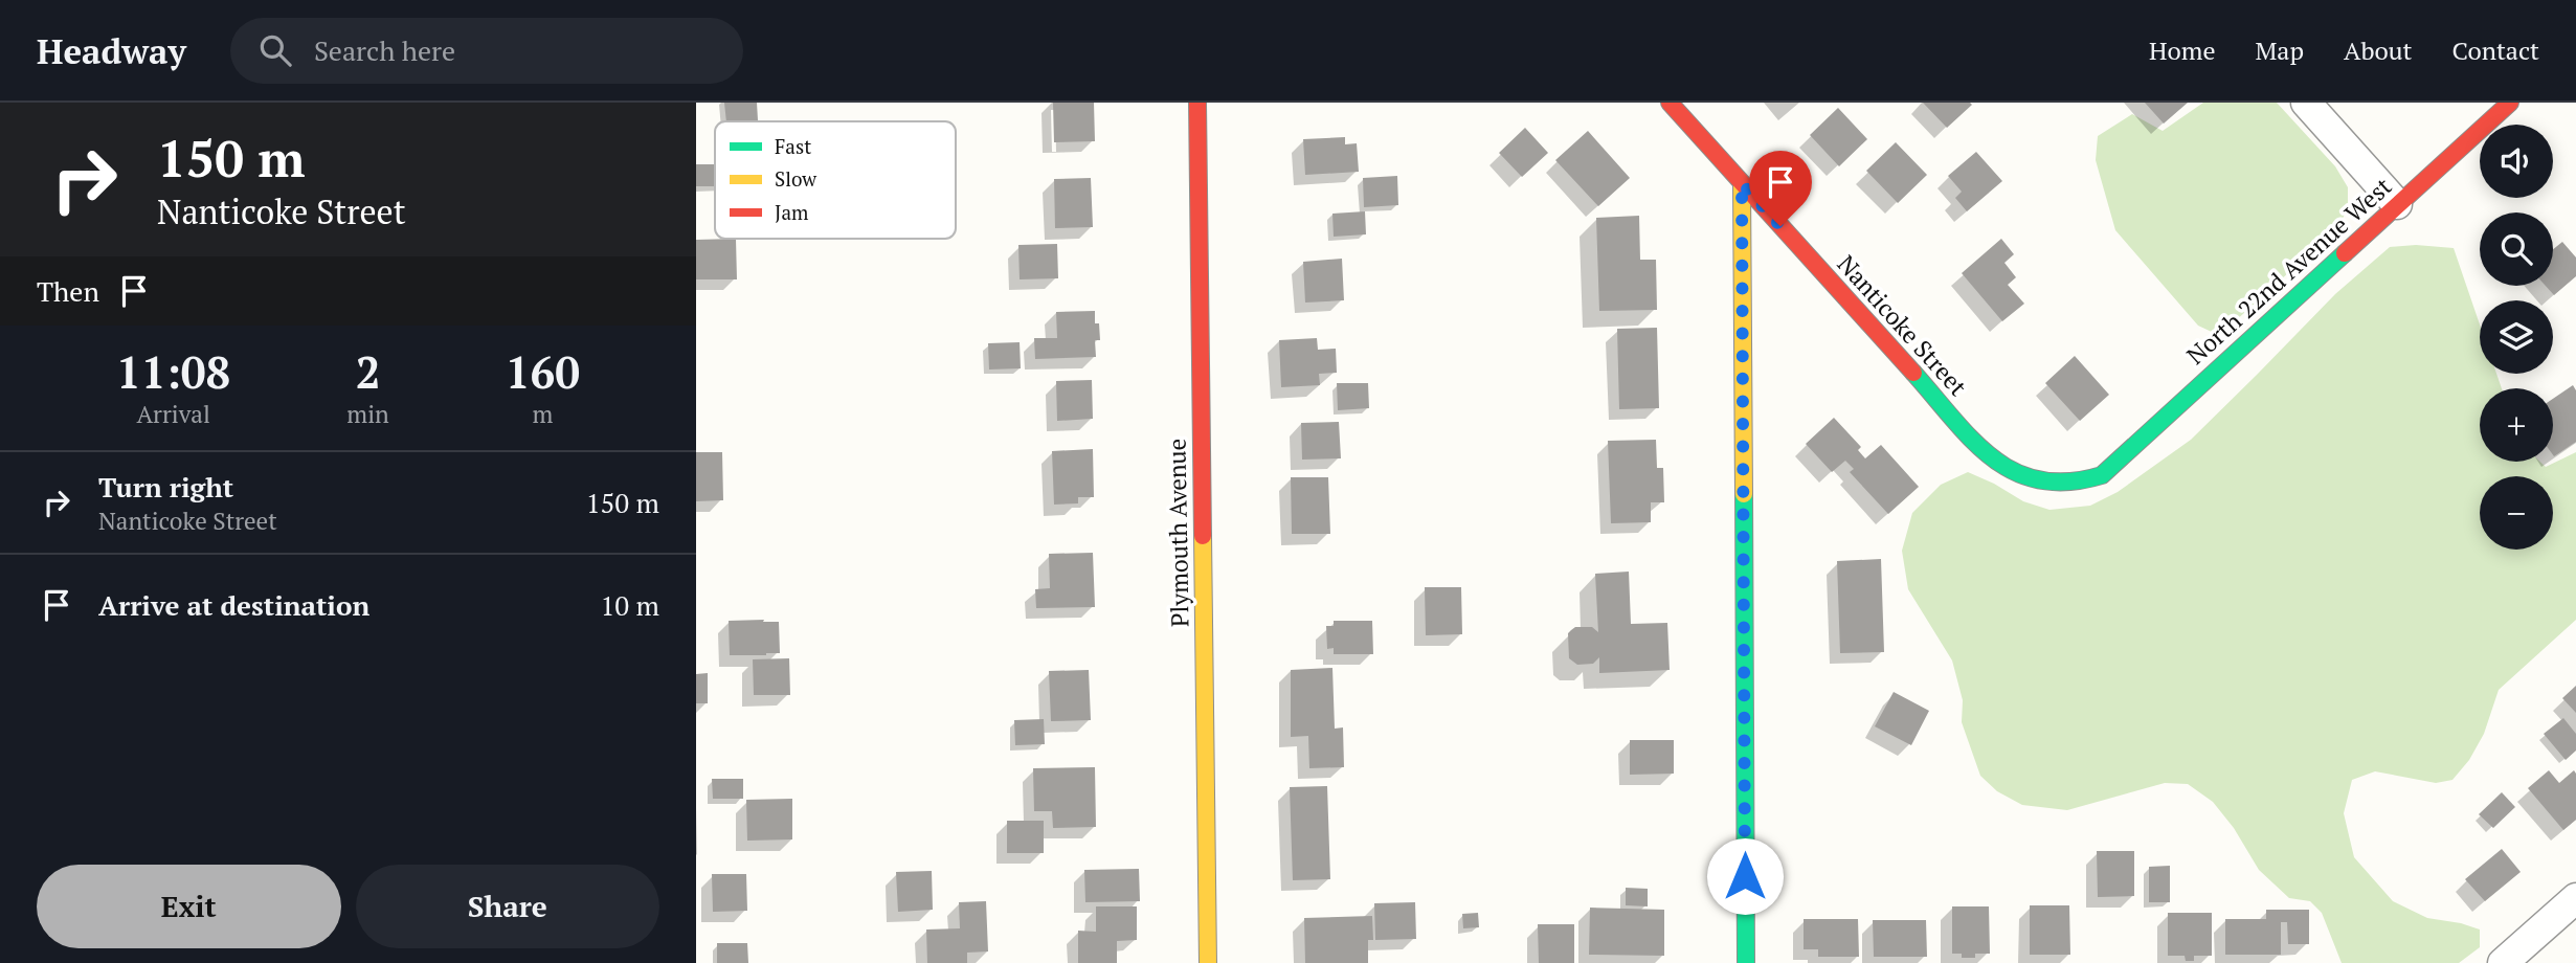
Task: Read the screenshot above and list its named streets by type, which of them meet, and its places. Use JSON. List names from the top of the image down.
{
  "streets": {
    "street": ["North 22nd Avenue West", "Nanticoke Street", "Plymouth Avenue"]
  },
  "crossings": [
    ["North 22nd Avenue West", "Nanticoke Street"]
  ],
  "legend": ["Fast", "Slow", "Jam"],
  "page": {
    "header": "Headway",
    "search": "Search here",
    "nav": [
      "Home",
      "Map",
      "About",
      "Contact"
    ],
    "turn": ["150 m", "Nanticoke Street"],
    "map_buttons": ["+", "−"],
    "then": "Then",
    "eta": [
      "11:08",
      "Arrival",
      "2",
      "min",
      "160",
      "m"
    ],
    "list": [
      {
        "name": "Turn right",
        "note": "Nanticoke Street",
        "value": "150 m"
      },
      {
        "name": "Arrive at destination",
        "value": "10 m"
      }
    ],
    "buttons": ["Exit", "Share"]
  }
}
